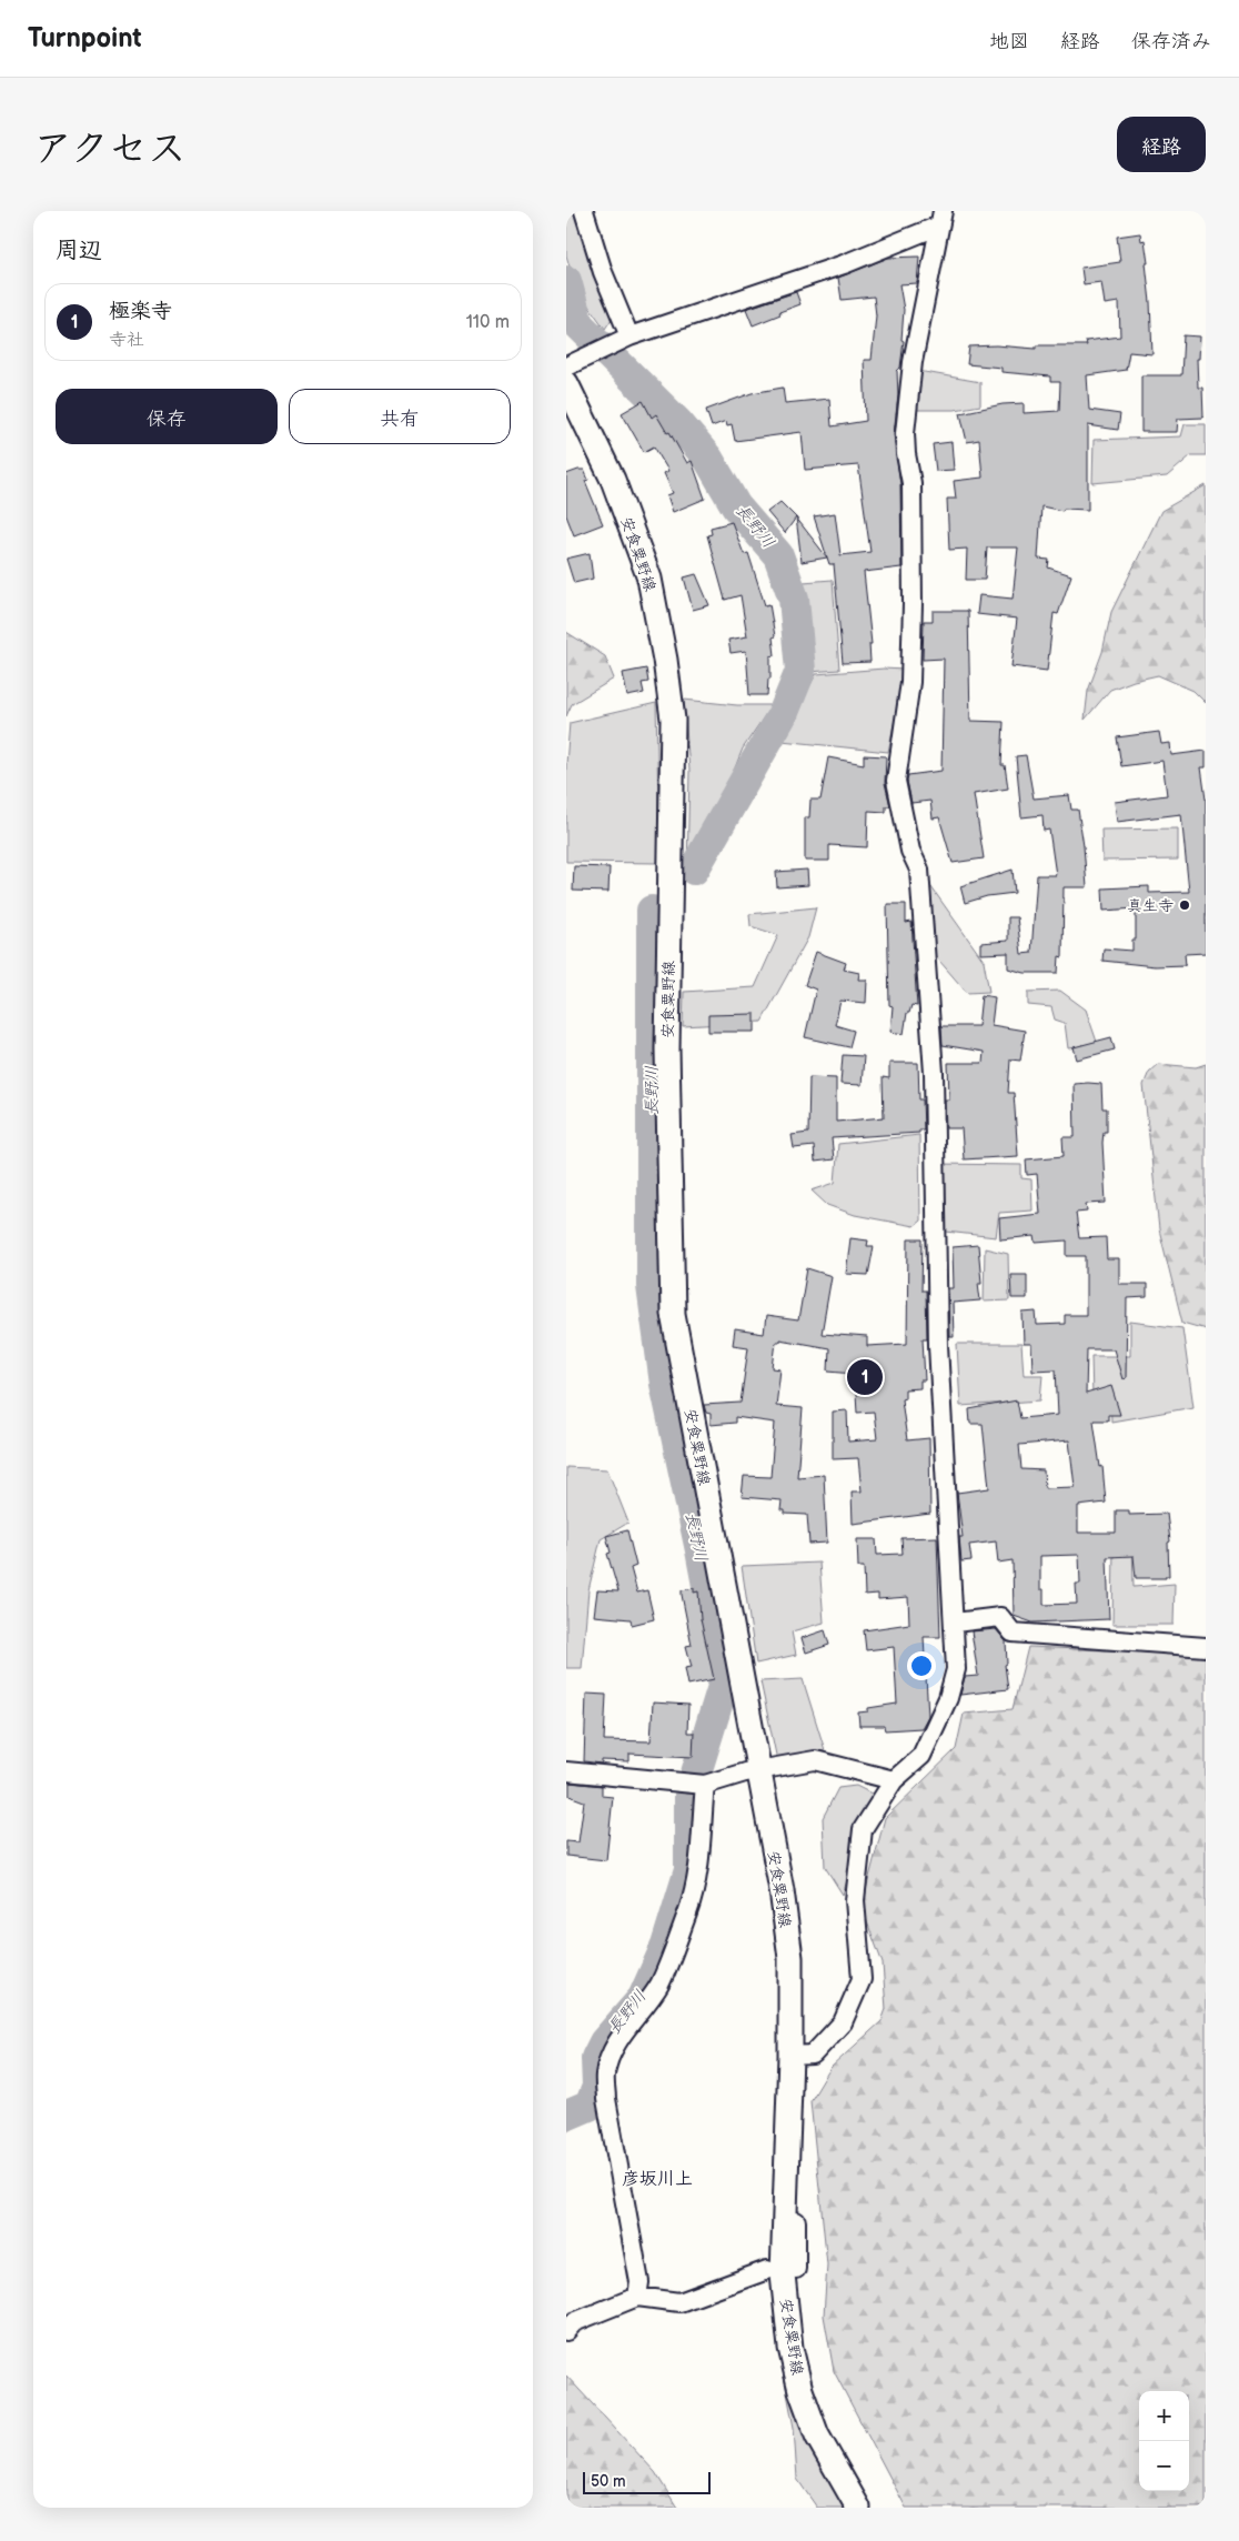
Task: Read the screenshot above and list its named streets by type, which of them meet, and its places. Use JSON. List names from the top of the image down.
{
  "streets": {
    "main road": ["安食粟野線"]
  },
  "districts": ["彦坂川上"],
  "water": ["長野川"],
  "places": ["真生寺"],
  "scale_bar": "50 m",
  "page": {
    "header": "Turnpoint",
    "nav": ["地図", "経路", "保存済み"],
    "title": "アクセス",
    "buttons": [
      "経路",
      ["保存", "共有"]
    ],
    "heading": "周辺",
    "list": [
      {
        "mark": "1",
        "name": "極楽寺",
        "note": "寺社",
        "value": "110 m"
      }
    ],
    "pins": "1",
    "map_buttons": ["+", "−"],
    "scale": "50 m"
  }
}
